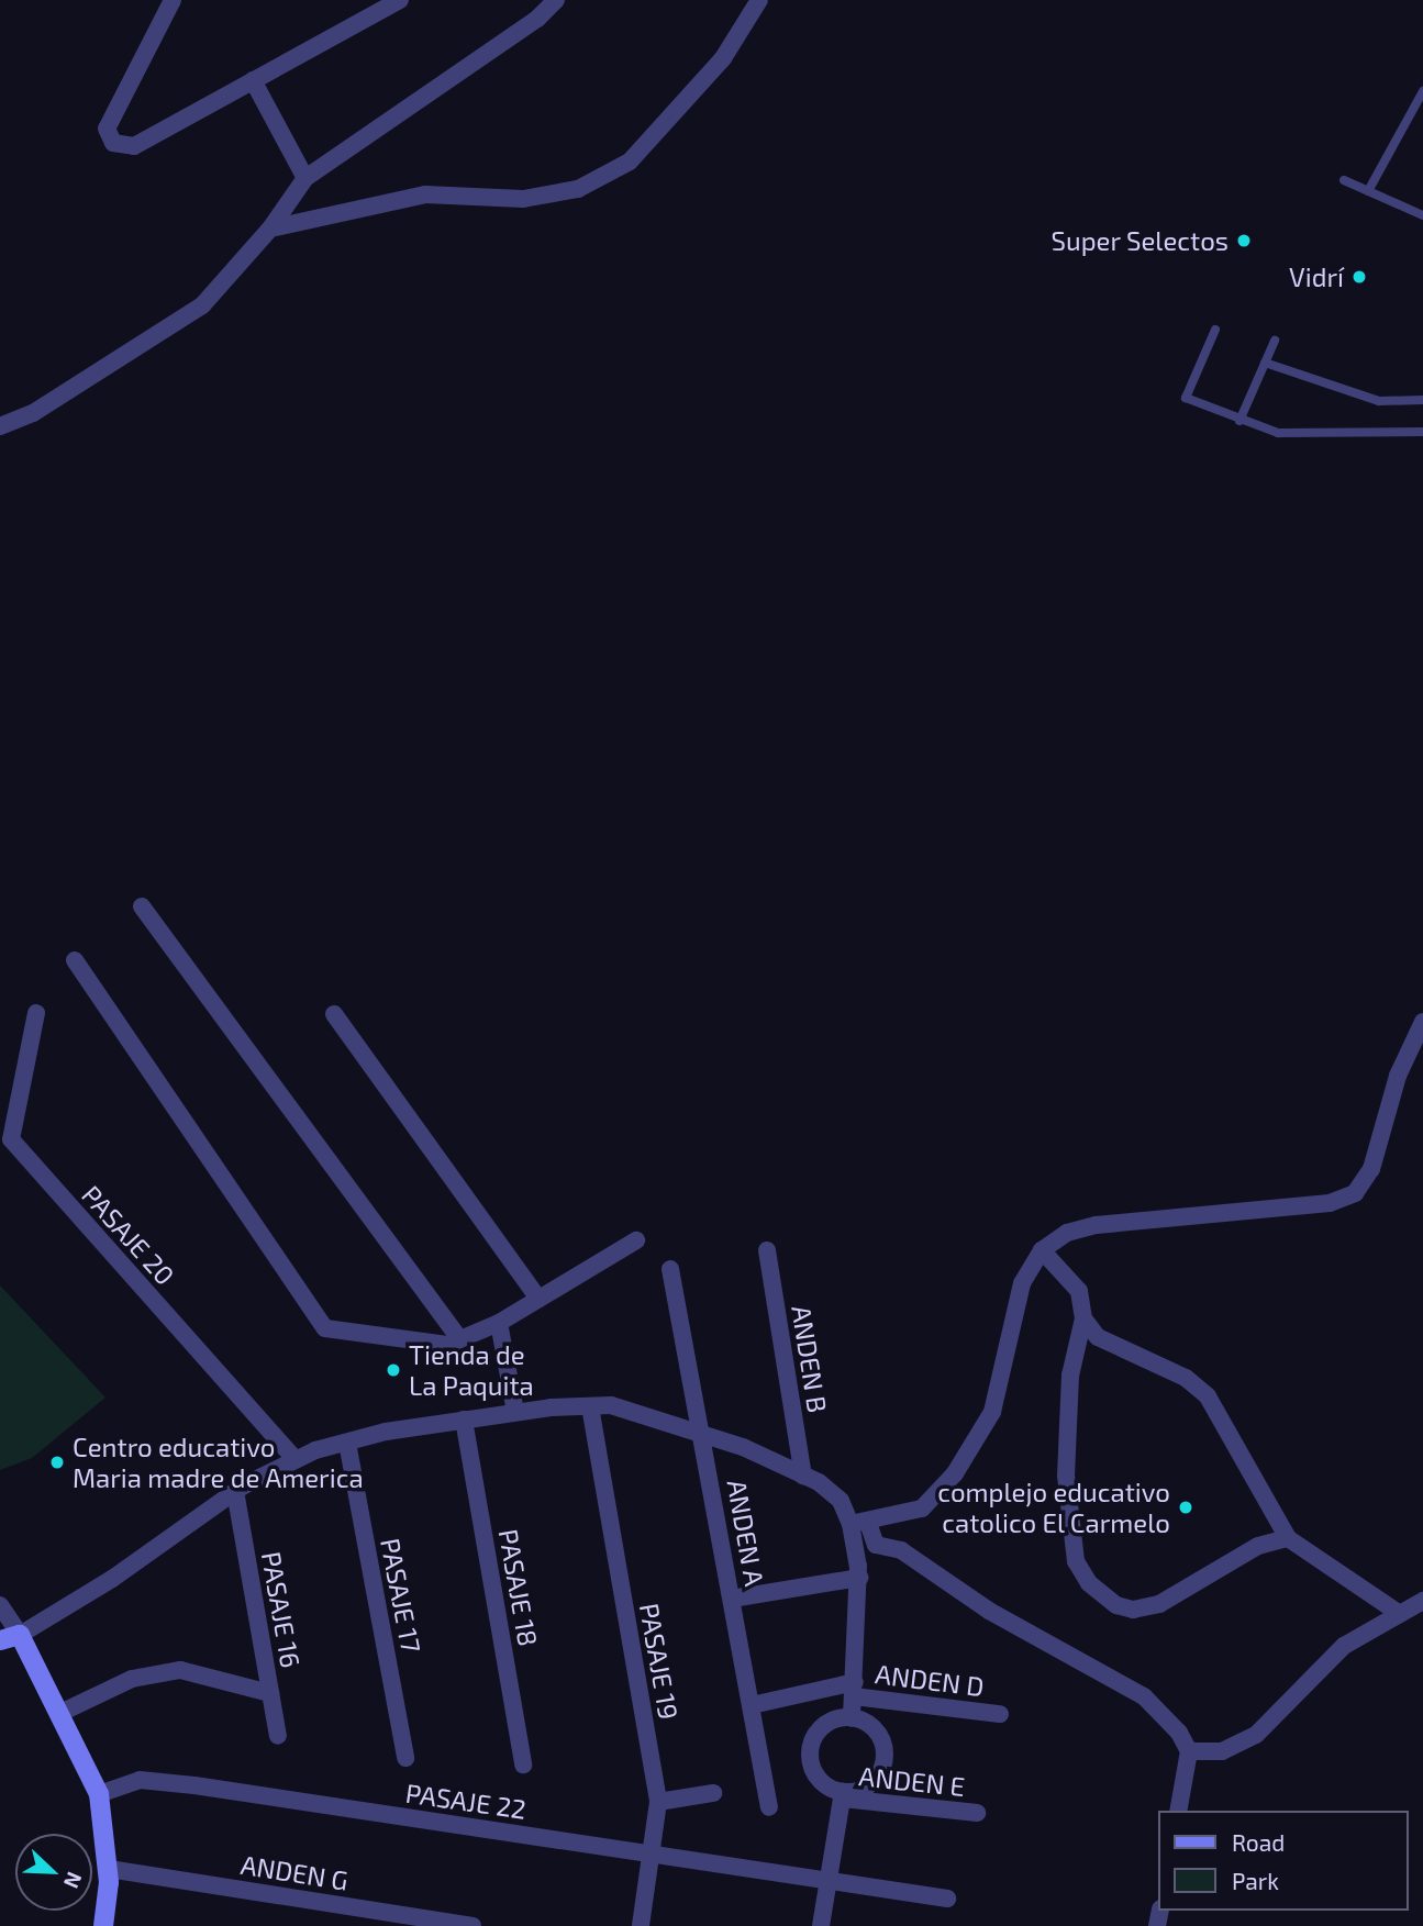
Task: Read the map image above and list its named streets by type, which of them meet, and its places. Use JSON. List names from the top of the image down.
{
  "streets": {
    "street": [
      "PASAJE 20",
      "ANDEN B",
      "ANDEN A",
      "PASAJE 18",
      "PASAJE 17",
      "PASAJE 16",
      "PASAJE 19",
      "ANDEN D",
      "ANDEN E",
      "PASAJE 22",
      "ANDEN G"
    ]
  },
  "crossings": [
    ["ANDEN A", "ANDEN D"],
    ["PASAJE 19", "PASAJE 22"]
  ],
  "places": [
    "Super Selectos",
    "Vidrí",
    "Tienda de La Paquita",
    "Centro educativo Maria madre de America",
    "complejo educativo catolico El Carmelo"
  ],
  "legend": ["Road", "Park"],
  "north": "bottom right"
}
